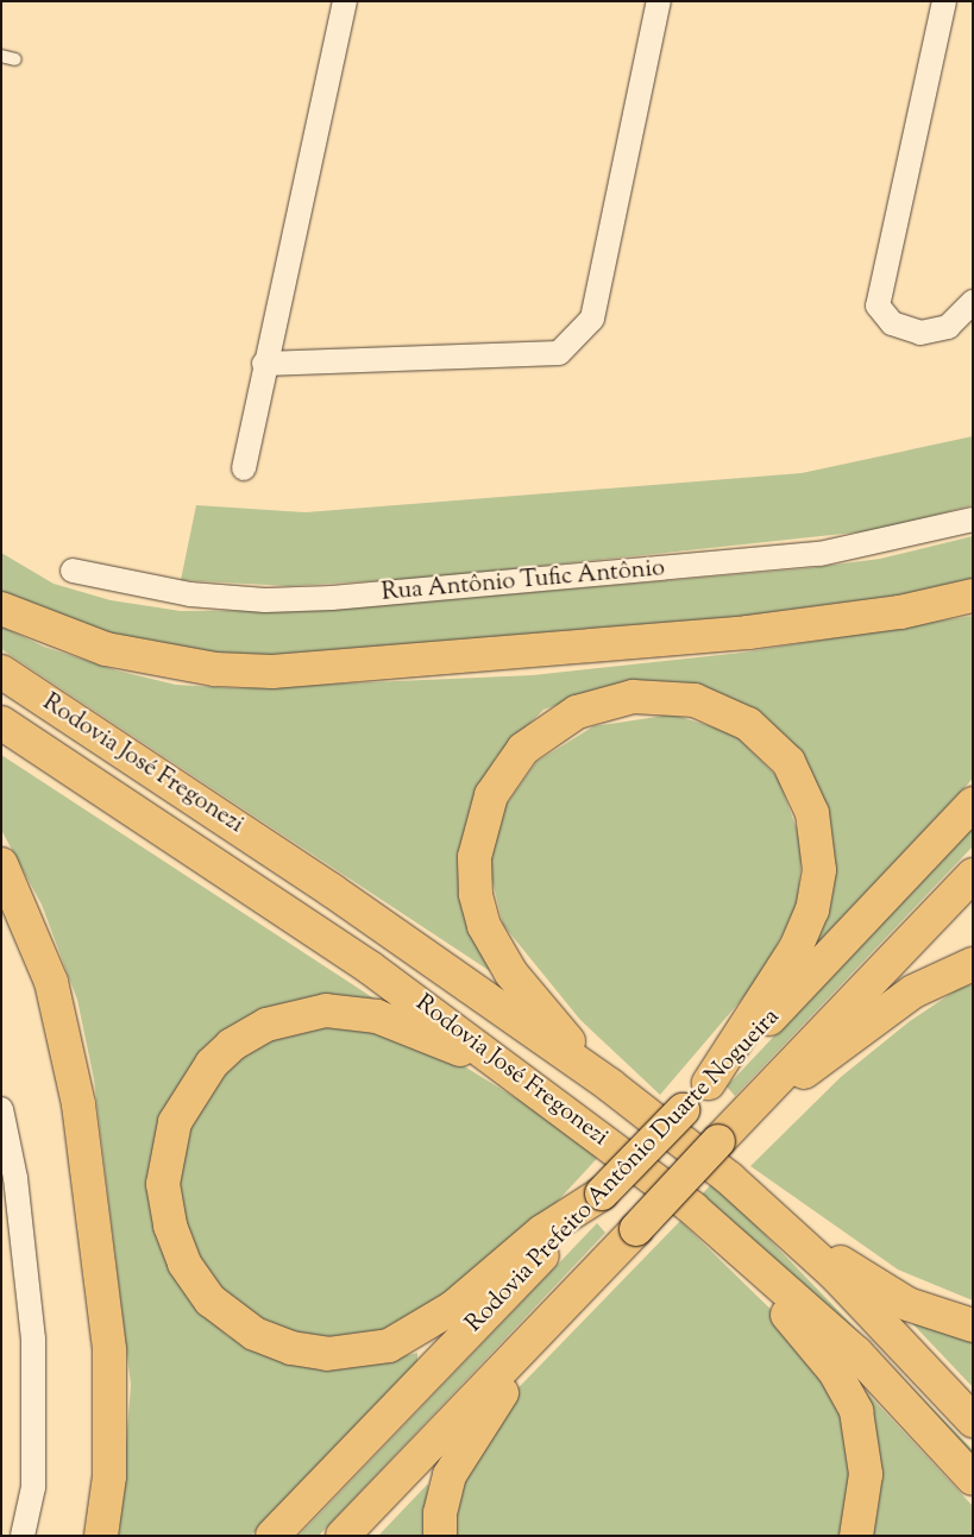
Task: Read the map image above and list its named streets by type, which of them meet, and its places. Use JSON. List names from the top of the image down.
{
  "streets": {
    "highway": ["Rodovia José Fregonezi", "Rodovia Prefeito Antônio Duarte Nogueira"],
    "street": ["Rua Antônio Tufic Antônio"]
  }
}
